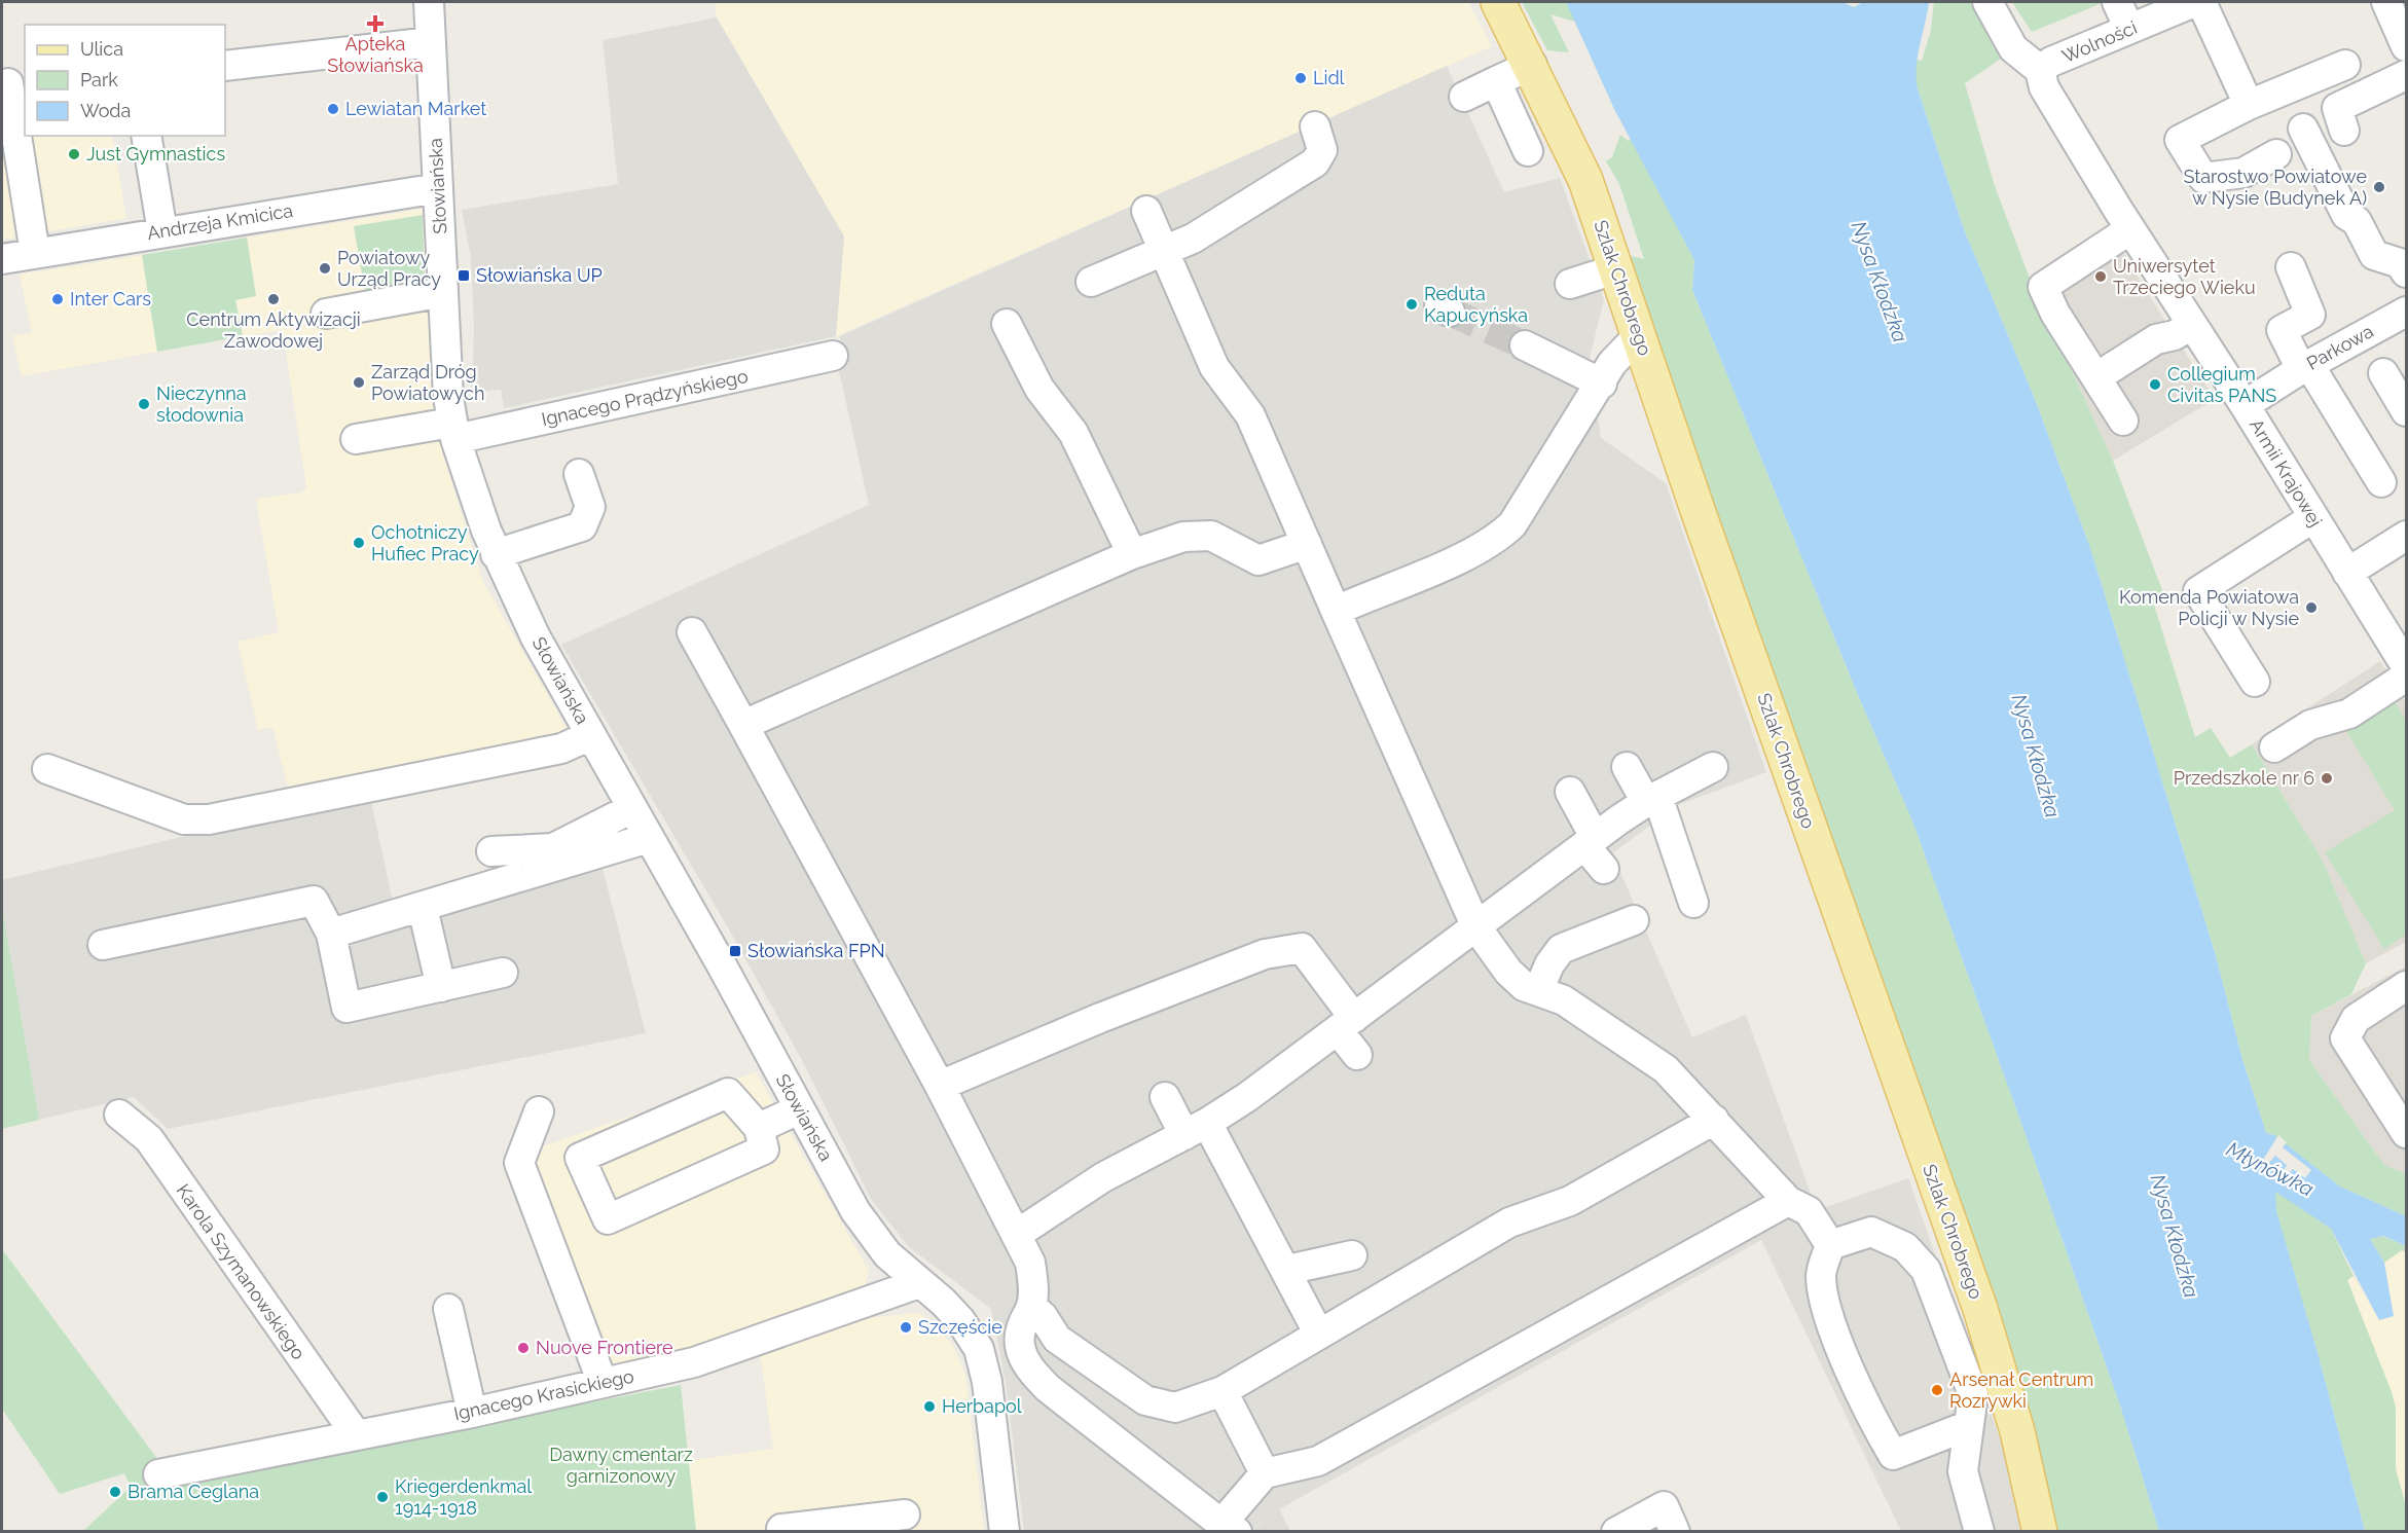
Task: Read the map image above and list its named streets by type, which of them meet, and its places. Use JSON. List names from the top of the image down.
{
  "streets": {
    "main road": ["Szlak Chrobrego"],
    "street": [
      "Wolności",
      "Słowiańska",
      "Andrzeja Kmicica",
      "Parkowa",
      "Ignacego Prądzyńskiego",
      "Armii Krajowej",
      "Karola Szymanowskiego",
      "Ignacego Krasickiego"
    ]
  },
  "crossings": [
    ["Wolności", "Armii Krajowej"],
    ["Słowiańska", "Andrzeja Kmicica"],
    ["Słowiańska", "Ignacego Prądzyńskiego"],
    ["Słowiańska", "Ignacego Krasickiego"],
    ["Parkowa", "Armii Krajowej"],
    ["Karola Szymanowskiego", "Ignacego Krasickiego"]
  ],
  "water": ["Nysa Kłodzka", "Młynówka"],
  "parks": ["Dawny cmentarz garnizonowy"],
  "places": {
    "health": ["Apteka Słowiańska"],
    "other": [
      "Lidl",
      "Lewiatan Market",
      "Just Gymnastics",
      "Starostwo Powiatowe w Nysie (Budynek A)",
      "Powiatowy Urząd Pracy",
      "Uniwersytet Trzeciego Wieku",
      "Inter Cars",
      "Centrum Aktywizacji Zawodowej",
      "Reduta Kapucyńska",
      "Zarząd Dróg Powiatowych",
      "Collegium Civitas PANS",
      "Nieczynna słodownia",
      "Ochotniczy Hufiec Pracy",
      "Komenda Powiatowa Policji w Nysie",
      "Przedszkole nr 6",
      "Szczęście",
      "Nuove Frontiere",
      "Arsenał Centrum Rozrywki",
      "Herbapol",
      "Brama Ceglana",
      "Kriegerdenkmal 1914-1918"
    ],
    "transit": ["Słowiańska UP", "Słowiańska FPN"]
  },
  "legend": ["Ulica", "Park", "Woda"]
}
